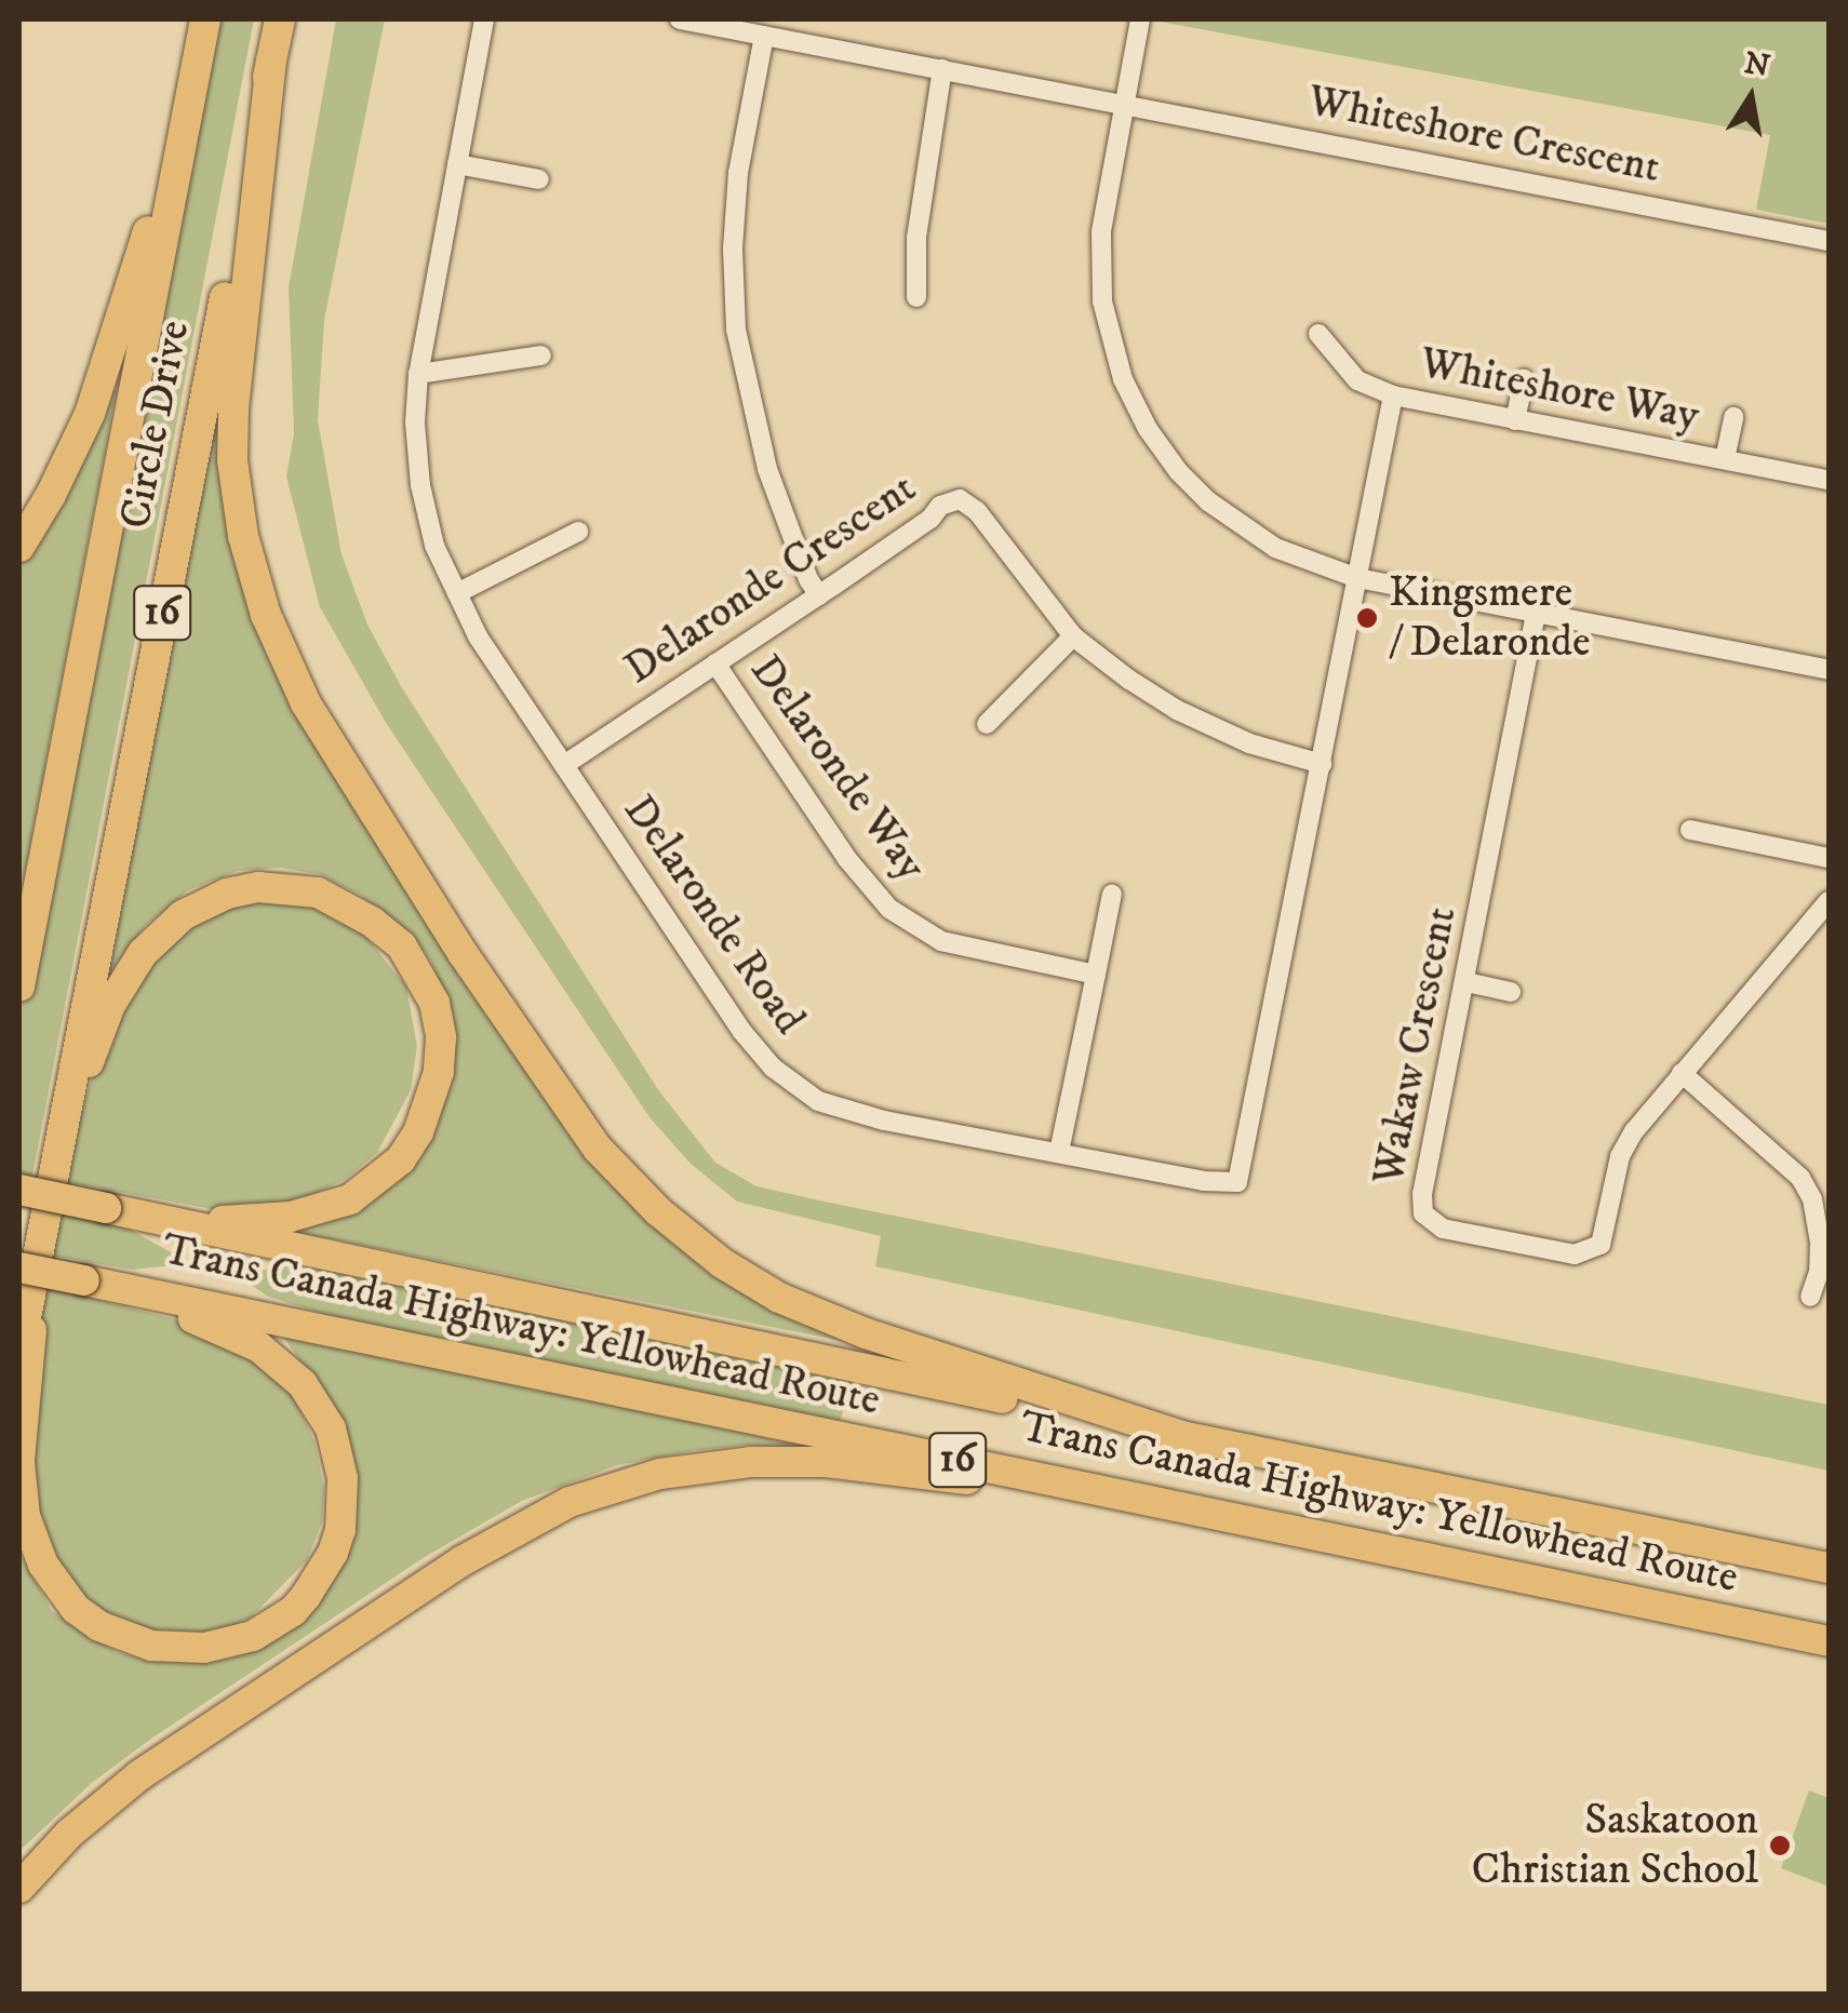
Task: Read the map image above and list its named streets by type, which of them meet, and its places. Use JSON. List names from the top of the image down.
{
  "streets": {
    "highway": ["Circle Drive", "16", "Trans Canada Highway: Yellowhead Route"],
    "street": [
      "Whiteshore Crescent",
      "Whiteshore Way",
      "Delaronde Crescent",
      "Delaronde Way",
      "Delaronde Road",
      "Wakaw Crescent"
    ]
  },
  "crossings": [
    ["Whiteshore Way", "Delaronde Road"],
    ["Delaronde Crescent", "Delaronde Way"],
    ["Delaronde Crescent", "Delaronde Road"],
    ["16", "Trans Canada Highway: Yellowhead Route"]
  ],
  "places": ["Kingsmere / Delaronde", "Saskatoon Christian School"],
  "north": "top"
}
